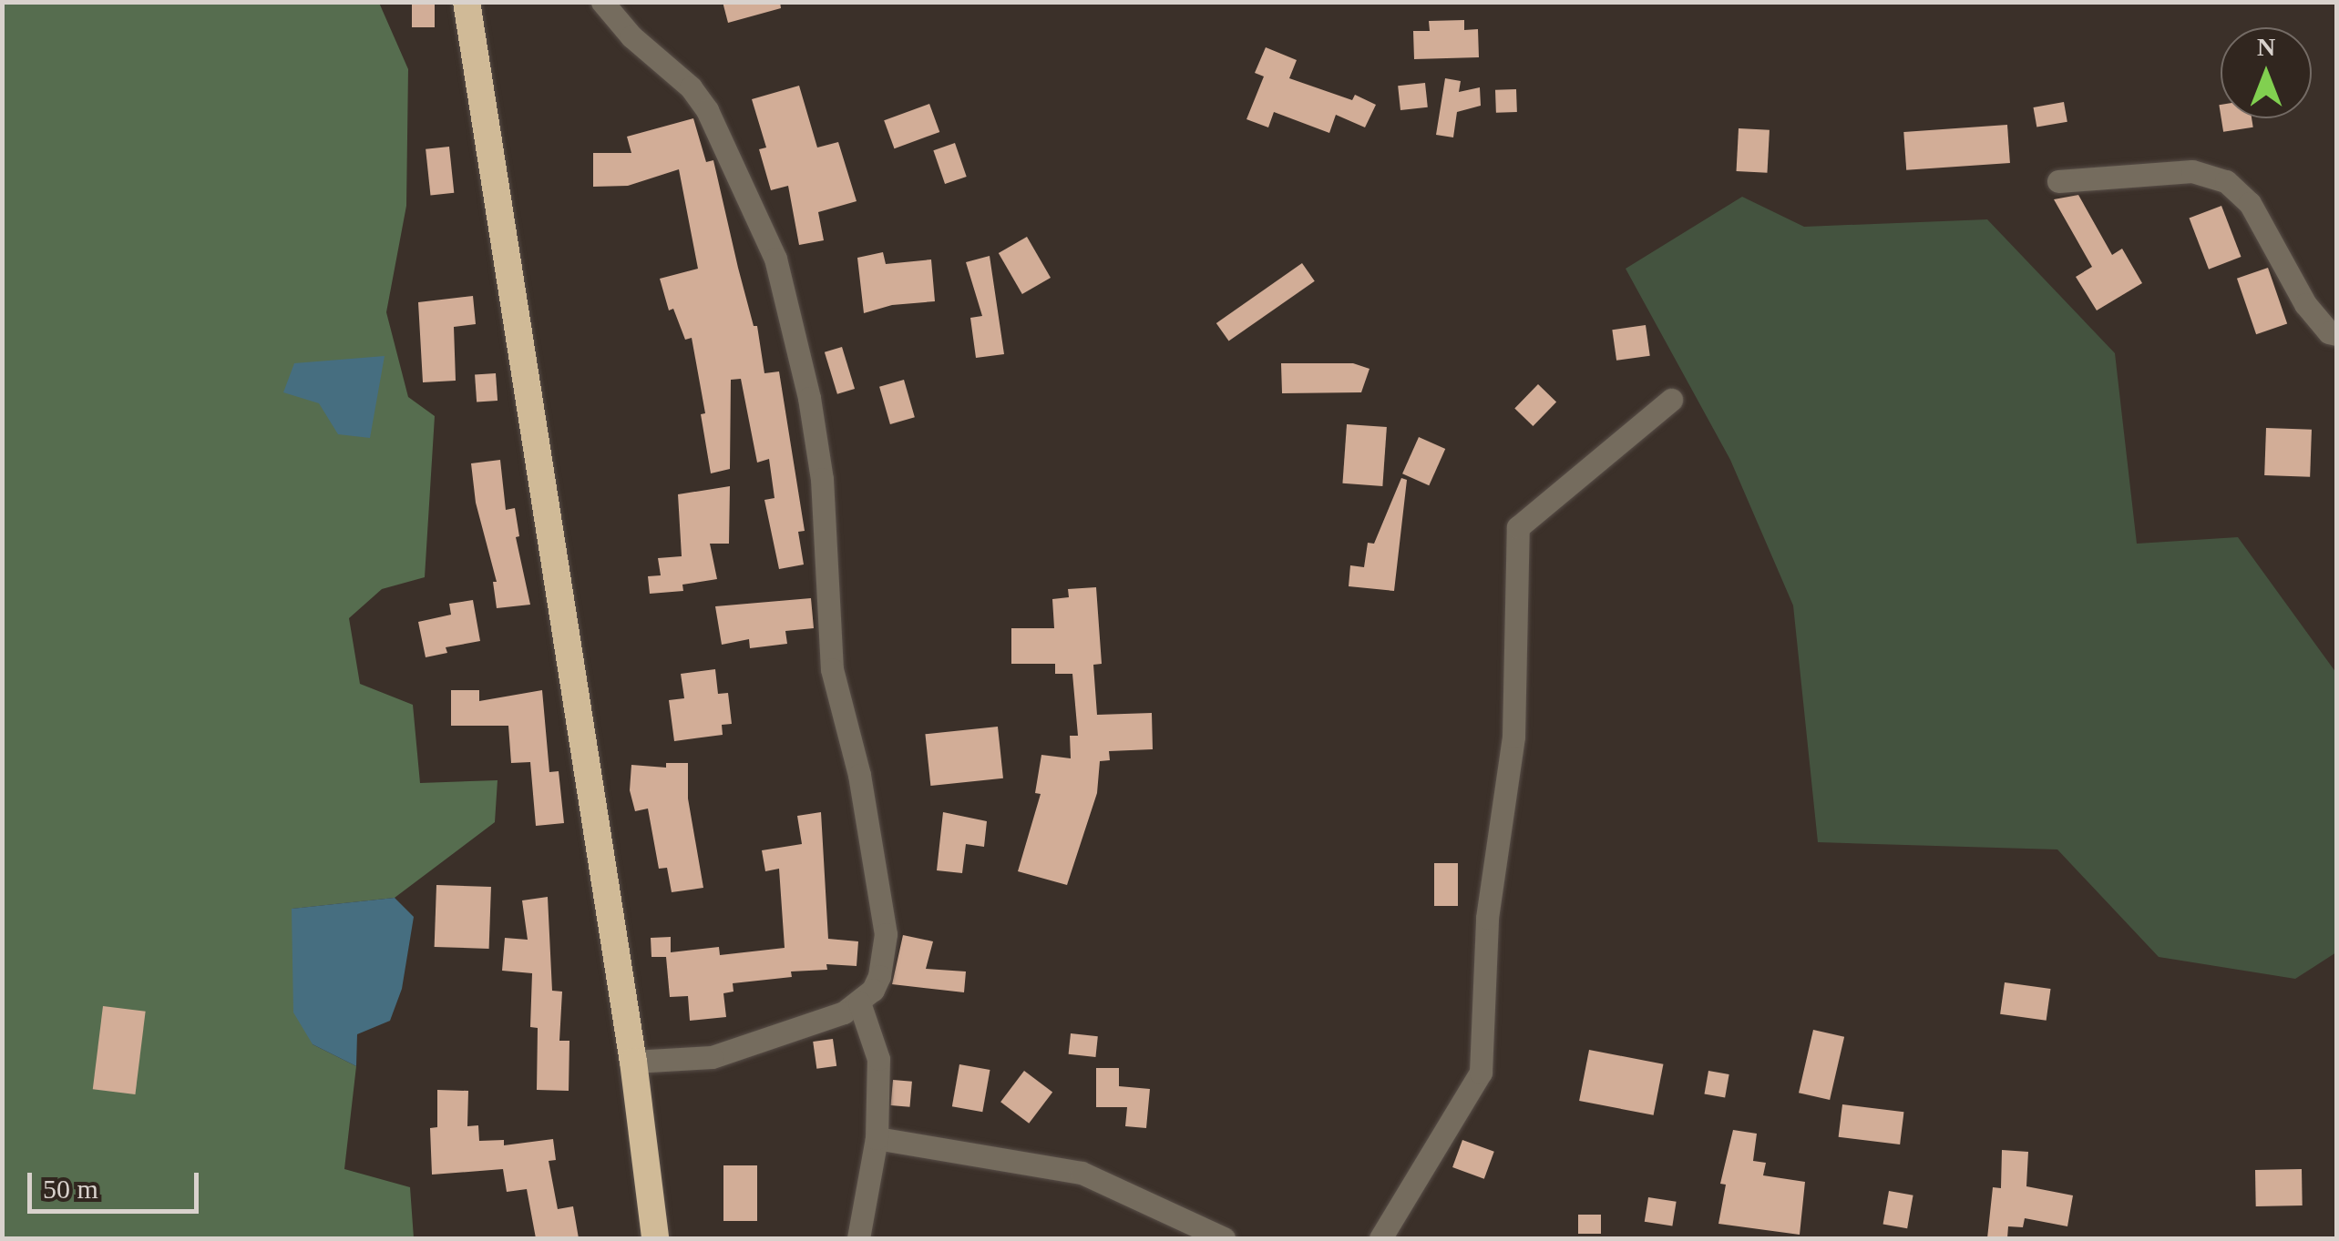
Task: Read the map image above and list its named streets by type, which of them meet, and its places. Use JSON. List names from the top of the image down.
{
  "scale_bar": "50 m",
  "north": "top"
}
